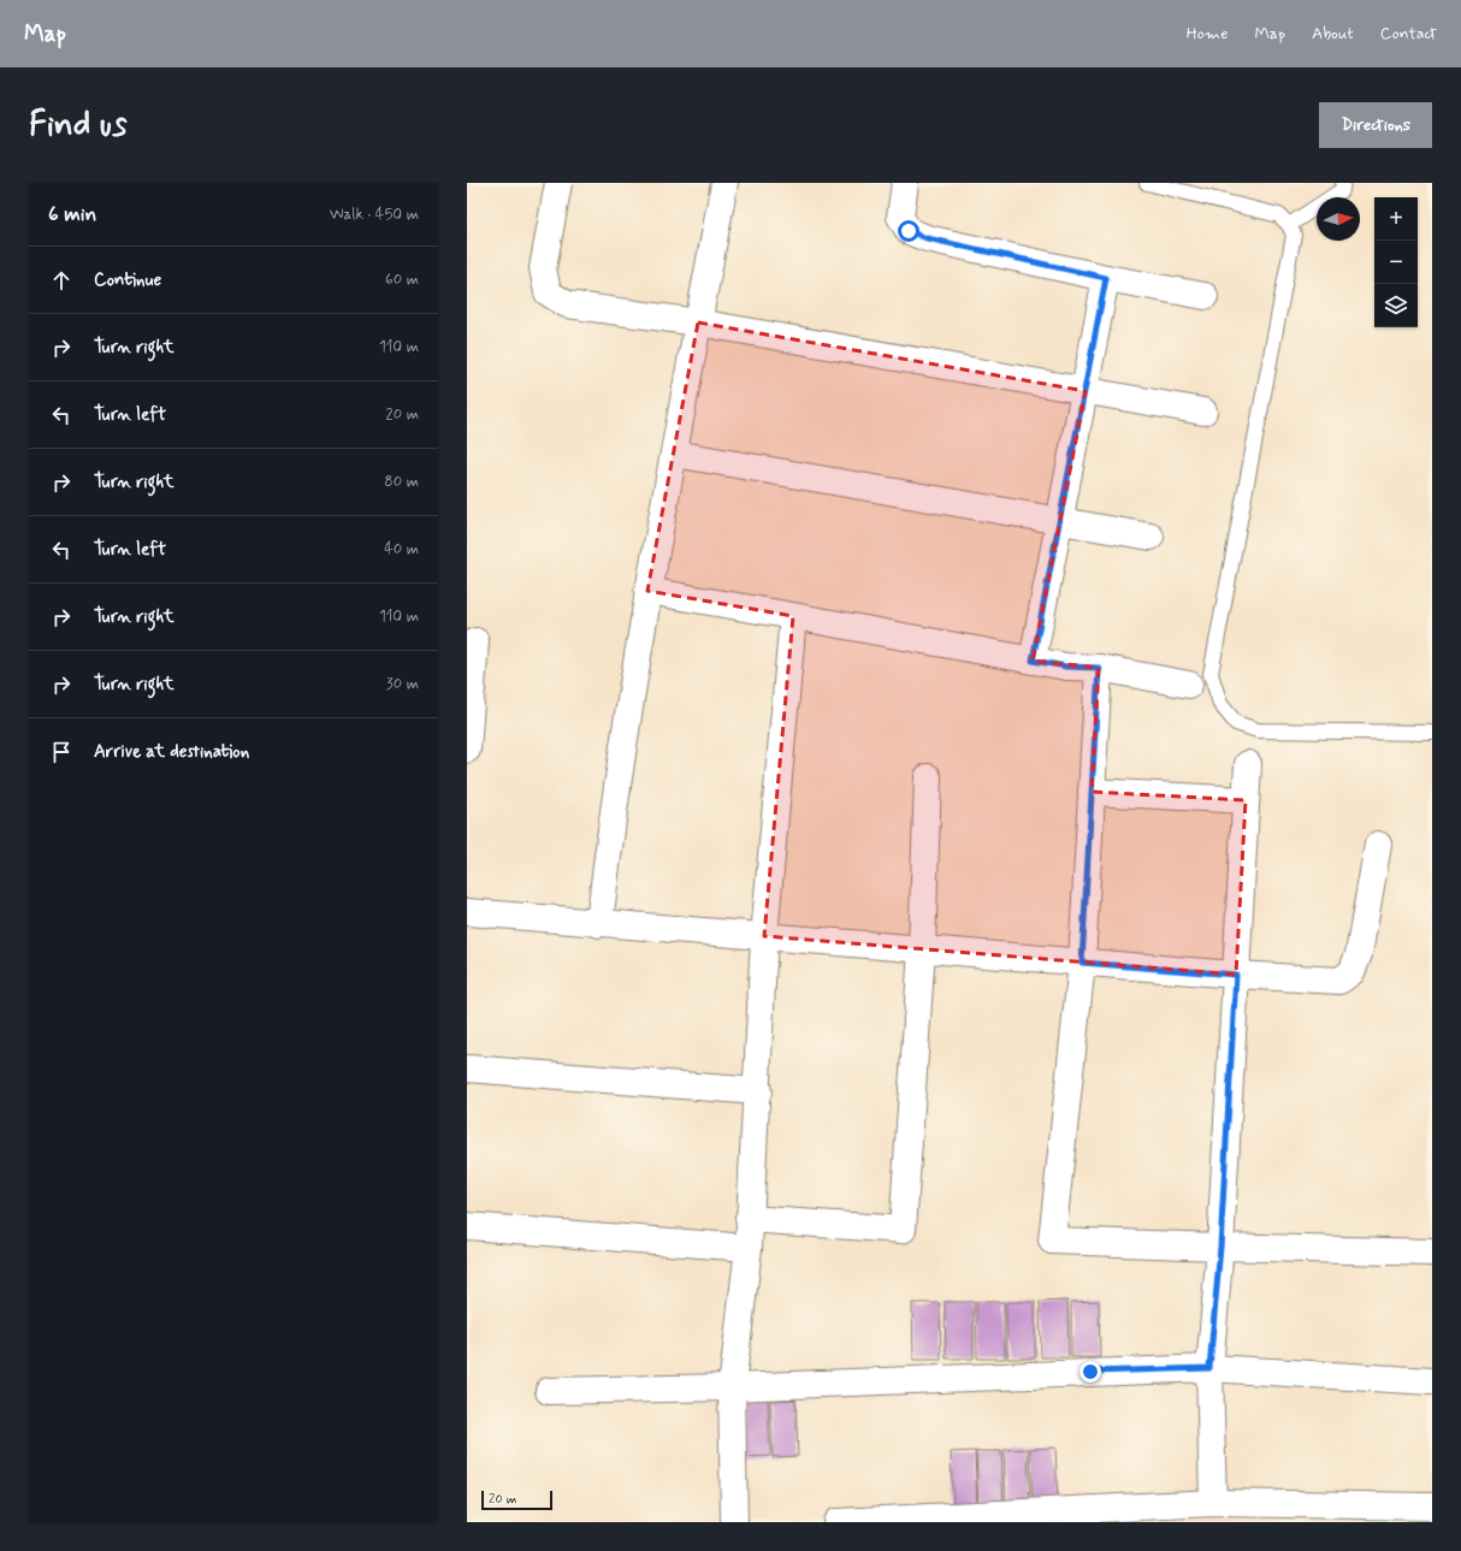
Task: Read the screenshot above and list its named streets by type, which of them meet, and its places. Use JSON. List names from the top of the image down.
{
  "scale_bar": "20 m",
  "north": "right",
  "page": {
    "header": "Map",
    "nav": [
      "Home",
      "Map",
      "About",
      "Contact"
    ],
    "buttons": "Directions",
    "title": "Find us",
    "heading": ["6 min", "Walk · 450 m"],
    "map_buttons": ["+", "−"],
    "list": [
      ["Continue", "60 m"],
      ["Turn right", "110 m"],
      ["Turn left", "20 m"],
      ["Turn right", "80 m"],
      ["Turn left", "40 m"],
      ["Turn right", "110 m"],
      ["Turn right", "30 m"],
      "Arrive at destination"
    ],
    "scale": "20 m"
  }
}
